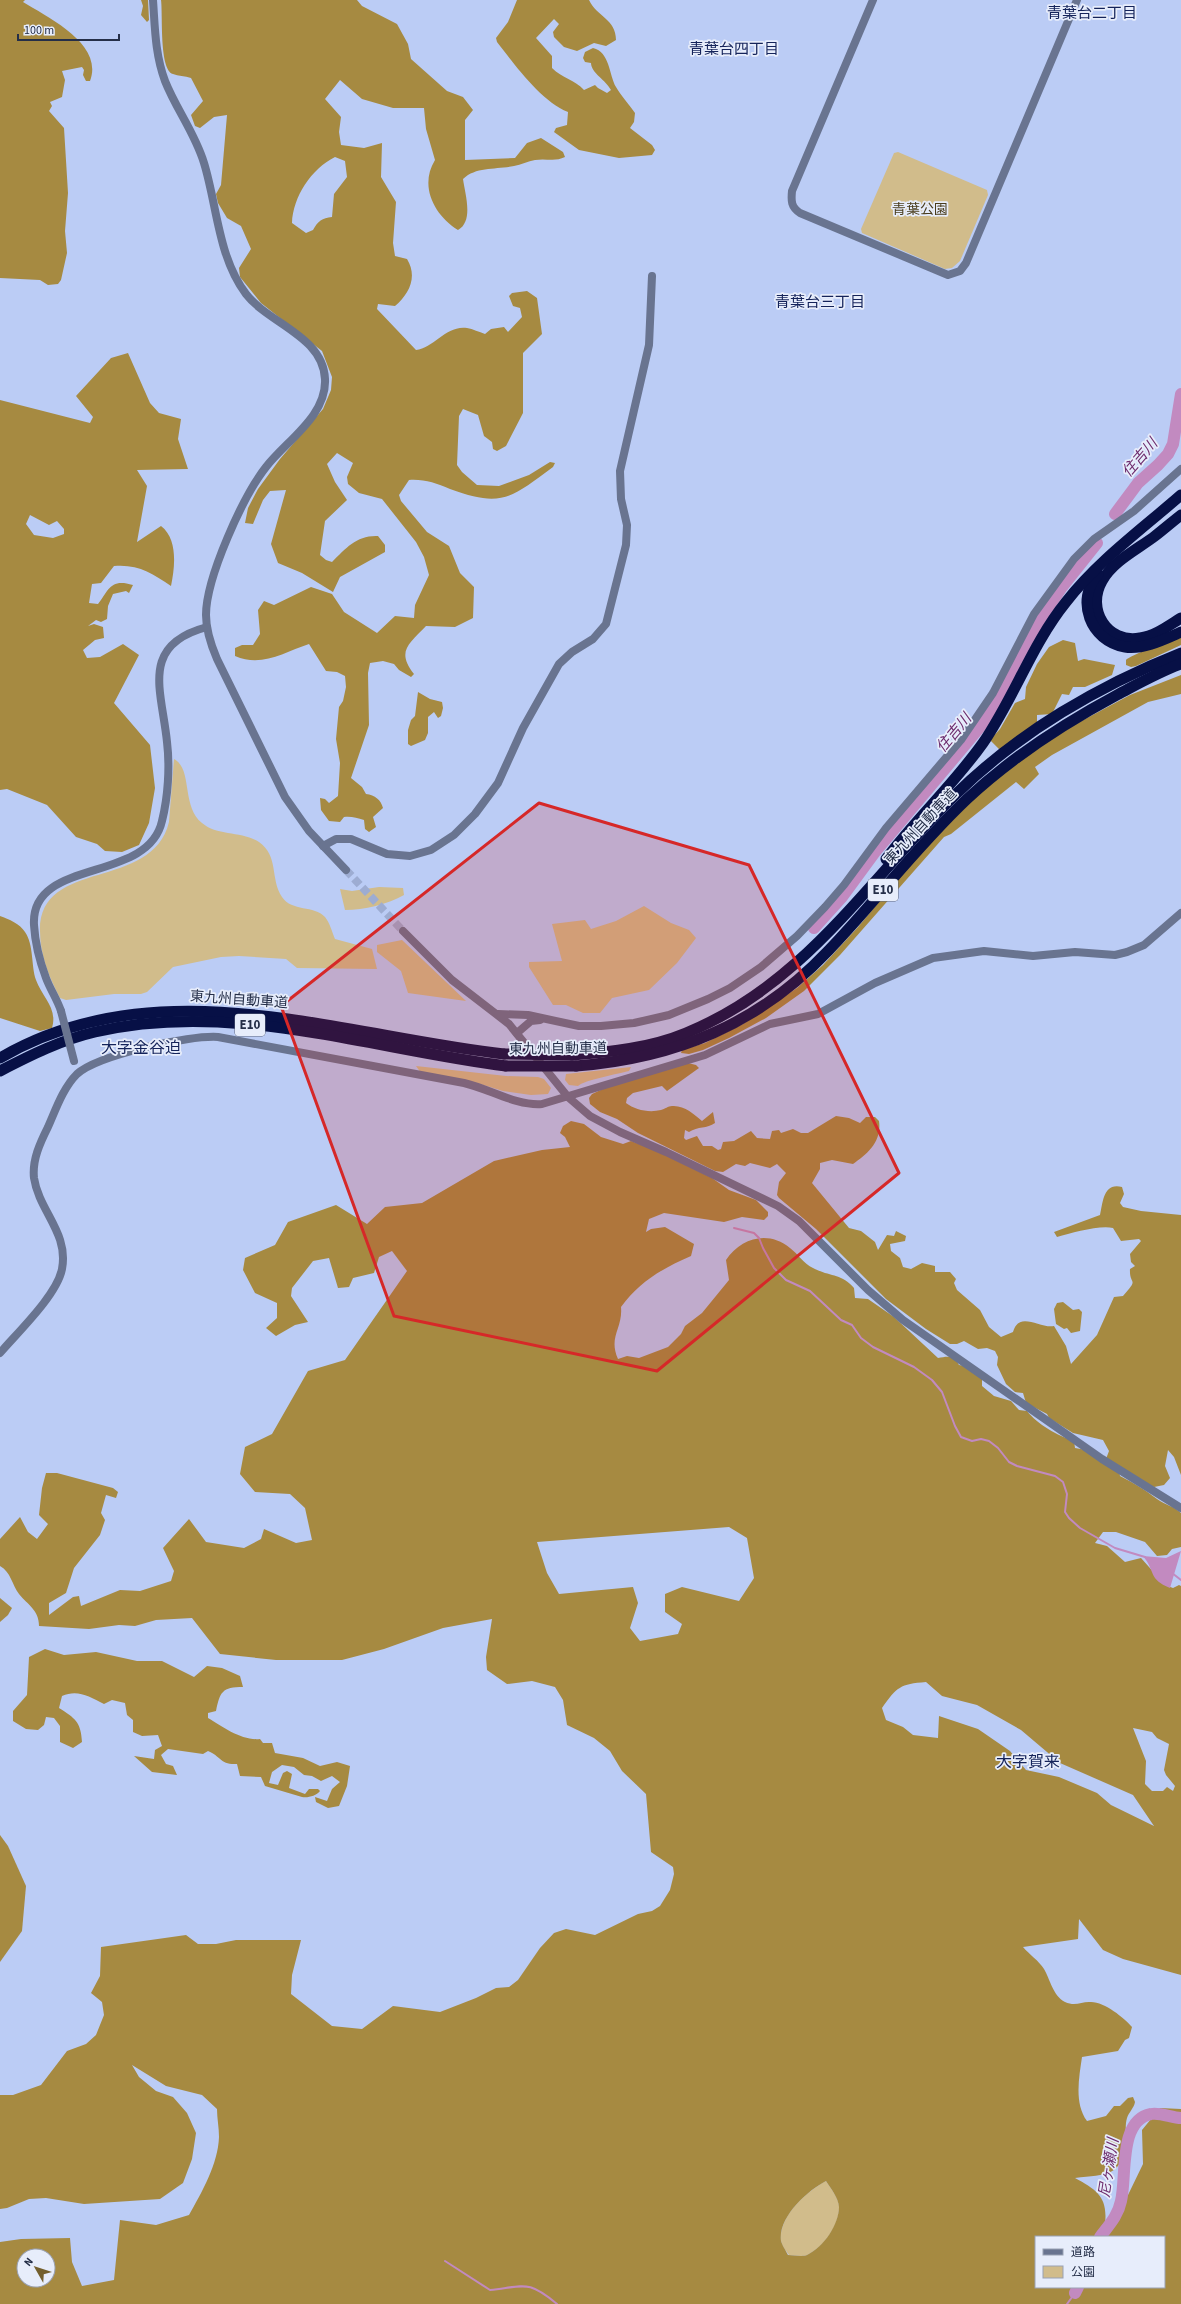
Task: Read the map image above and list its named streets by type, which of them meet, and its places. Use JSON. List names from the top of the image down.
{
  "streets": {
    "highway": ["東九州自動車道", "E10"]
  },
  "districts": [
    "青葉台二丁目",
    "青葉台四丁目",
    "青葉台三丁目",
    "大字金谷迫",
    "大字賀来"
  ],
  "water": ["住吉川", "尼ヶ瀬川"],
  "parks": ["青葉公園"],
  "legend": ["道路", "公園"],
  "scale_bar": "100 m",
  "north": "top left"
}
